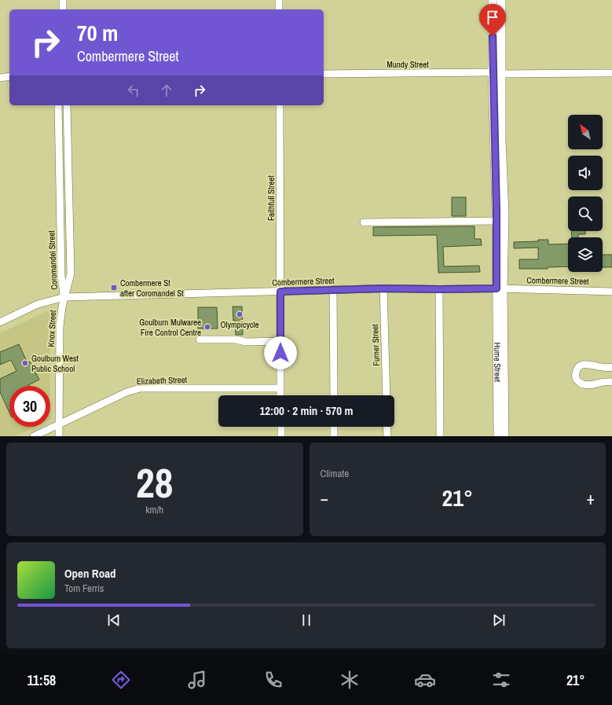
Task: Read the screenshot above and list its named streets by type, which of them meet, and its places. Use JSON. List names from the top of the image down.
{
  "streets": {
    "main road": ["Hume Street"],
    "street": [
      "Mundy Street",
      "Faithfull Street",
      "Coromandel Street",
      "Combermere Street",
      "Knox Street",
      "Furner Street",
      "Elizabeth Street"
    ]
  },
  "crossings": [
    ["Faithfull Street", "Combermere Street"],
    ["Faithfull Street", "Elizabeth Street"],
    ["Coromandel Street", "Combermere Street"],
    ["Coromandel Street", "Knox Street"],
    ["Combermere Street", "Knox Street"],
    ["Combermere Street", "Furner Street"],
    ["Combermere Street", "Hume Street"],
    ["Knox Street", "Elizabeth Street"]
  ],
  "places": {
    "transit": ["Combermere St after Coromandel St"],
    "other": ["Olympicycle", "Goulburn Mulwaree Fire Control Centre", "Goulburn West Public School"]
  },
  "north": "top left",
  "page": {
    "turn": ["70 m", "Combermere Street"],
    "limit": "30",
    "trip": "12:00 · 2 min · 570 m",
    "tile": [
      ["28", "km/h"],
      "Climate"
    ],
    "heat": ["−", "21°", "+"],
    "song": ["Open Road", "Tom Ferris"],
    "tabs": ["11:58", "21°"]
  }
}
